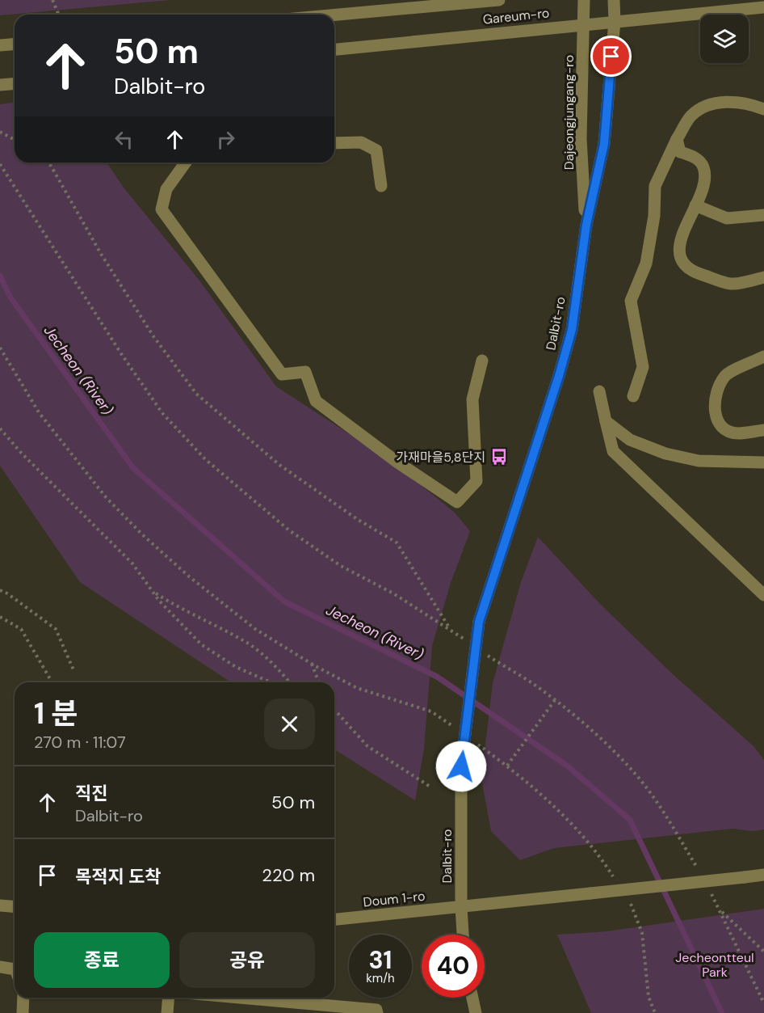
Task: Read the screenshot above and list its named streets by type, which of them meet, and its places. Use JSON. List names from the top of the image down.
{
  "streets": {
    "street": [
      "Gareum-ro",
      "Dajeongjungang-ro",
      "Dalbit-ro",
      "Doum 1-ro"
    ]
  },
  "crossings": [
    ["Gareum-ro", "Dajeongjungang-ro"],
    ["Gareum-ro", "Dalbit-ro"],
    ["Dajeongjungang-ro", "Dalbit-ro"],
    ["Dalbit-ro", "Doum 1-ro"]
  ],
  "water": ["Jecheon (River)"],
  "parks": ["Jecheontteul Park"],
  "places": {
    "bus stop": ["가재마을5,8단지"]
  },
  "page": {
    "turn": ["50 m", "Dalbit-ro"],
    "heading": ["1 분", "270 m · 11:07"],
    "list": [
      {
        "name": "직진",
        "note": "Dalbit-ro",
        "value": "50 m"
      },
      {
        "name": "목적지 도착",
        "value": "220 m"
      }
    ],
    "buttons": ["종료", "공유"],
    "speed": "31 km/h",
    "limit": "40"
  }
}
